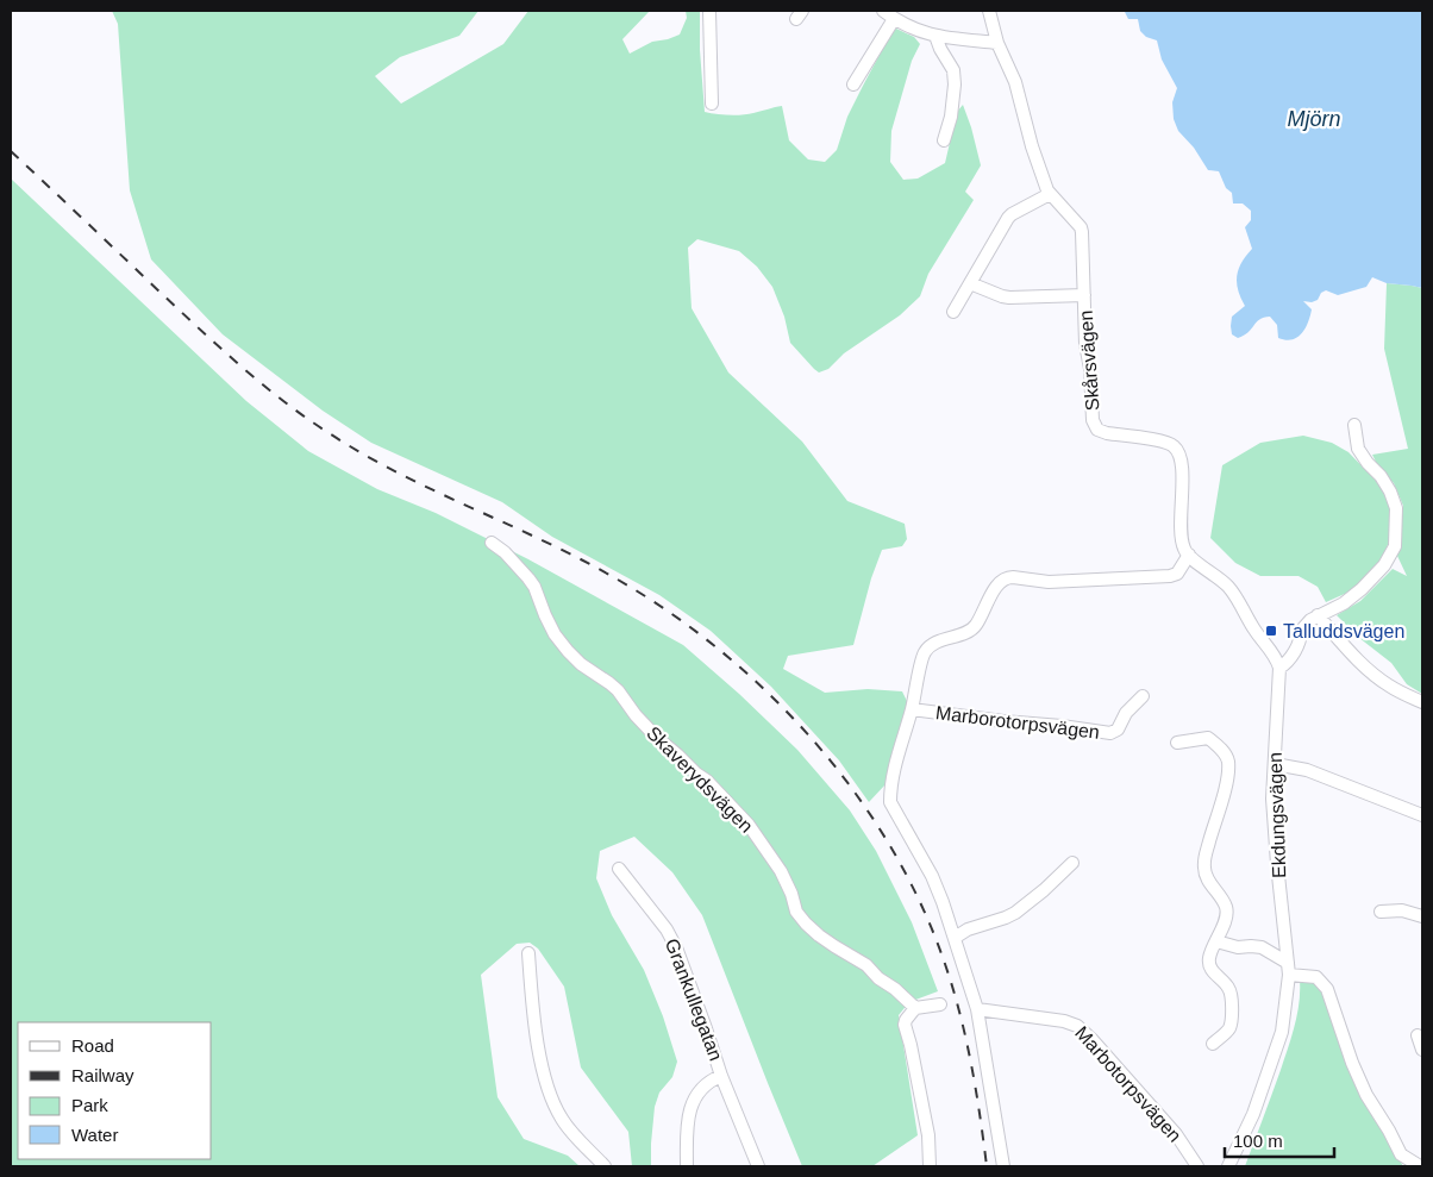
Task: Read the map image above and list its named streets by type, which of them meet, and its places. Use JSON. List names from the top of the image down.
{
  "streets": {
    "street": [
      "Skårsvägen",
      "Marborotorpsvägen",
      "Skaverydsvägen",
      "Ekdungsvägen",
      "Grankullegatan",
      "Marbotorpsvägen"
    ]
  },
  "water": ["Mjörn"],
  "places": {
    "transit": ["Talluddsvägen"]
  },
  "legend": [
    "Road",
    "Railway",
    "Park",
    "Water"
  ],
  "scale_bar": "100 m"
}
